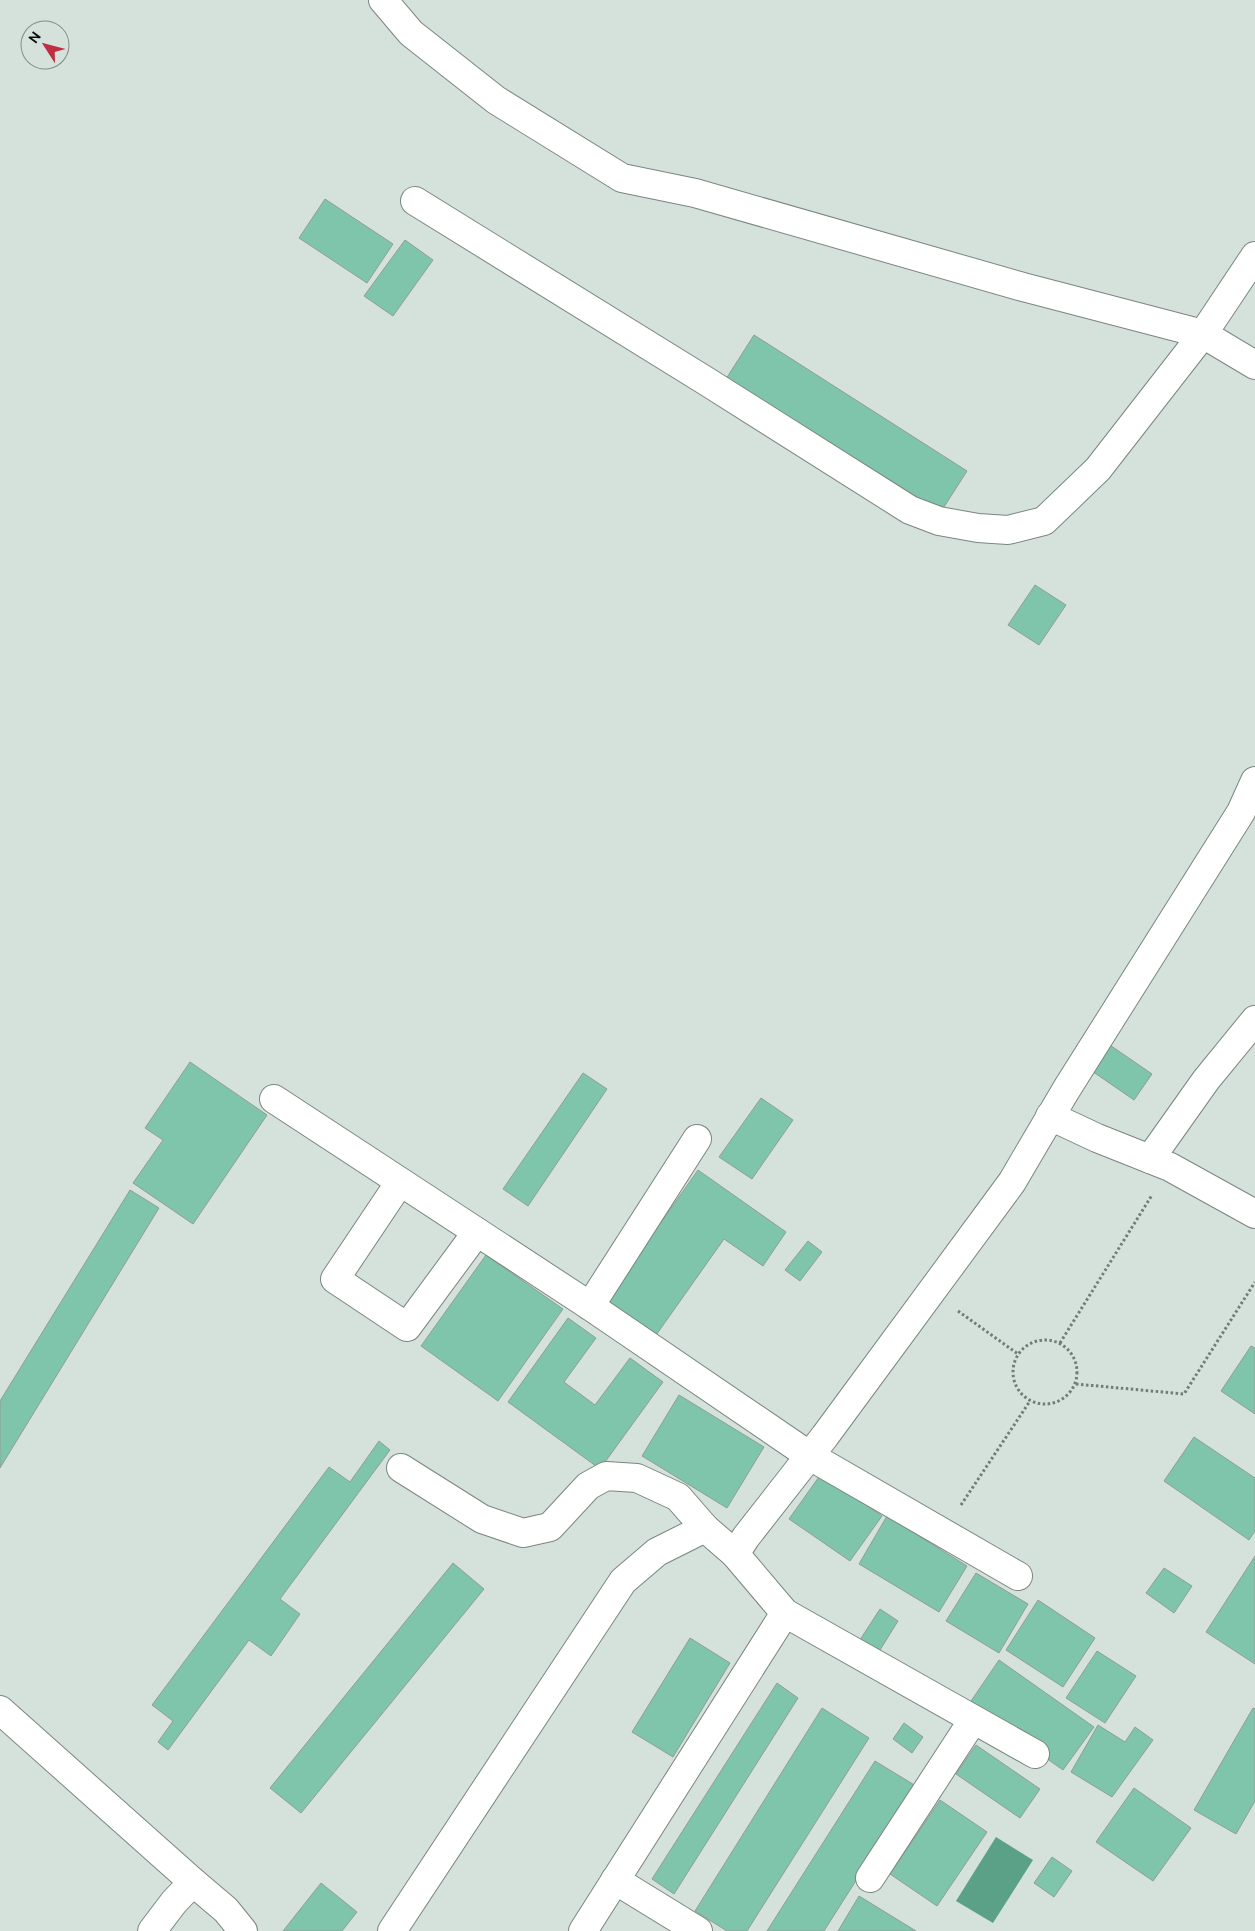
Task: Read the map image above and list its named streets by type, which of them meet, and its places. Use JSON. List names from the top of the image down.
{
  "north": "top left"
}
